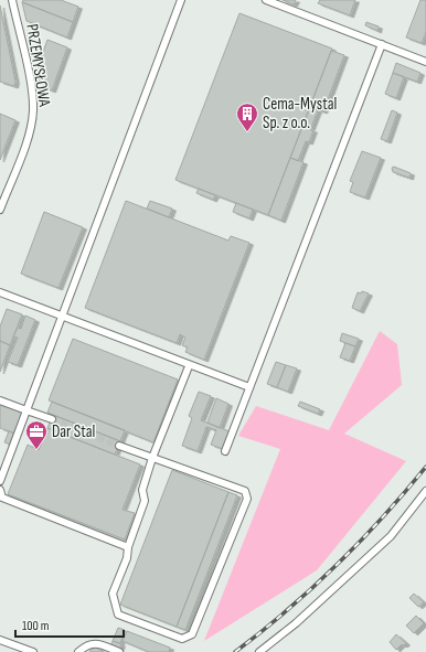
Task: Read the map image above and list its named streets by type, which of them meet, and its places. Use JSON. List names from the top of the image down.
{
  "streets": {
    "street": ["PRZEMYSŁOWA"]
  },
  "places": {
    "building": ["Cema-Mystal Sp. z o.o."],
    "office": ["Dar Stal"]
  },
  "scale_bar": "100 m"
}
